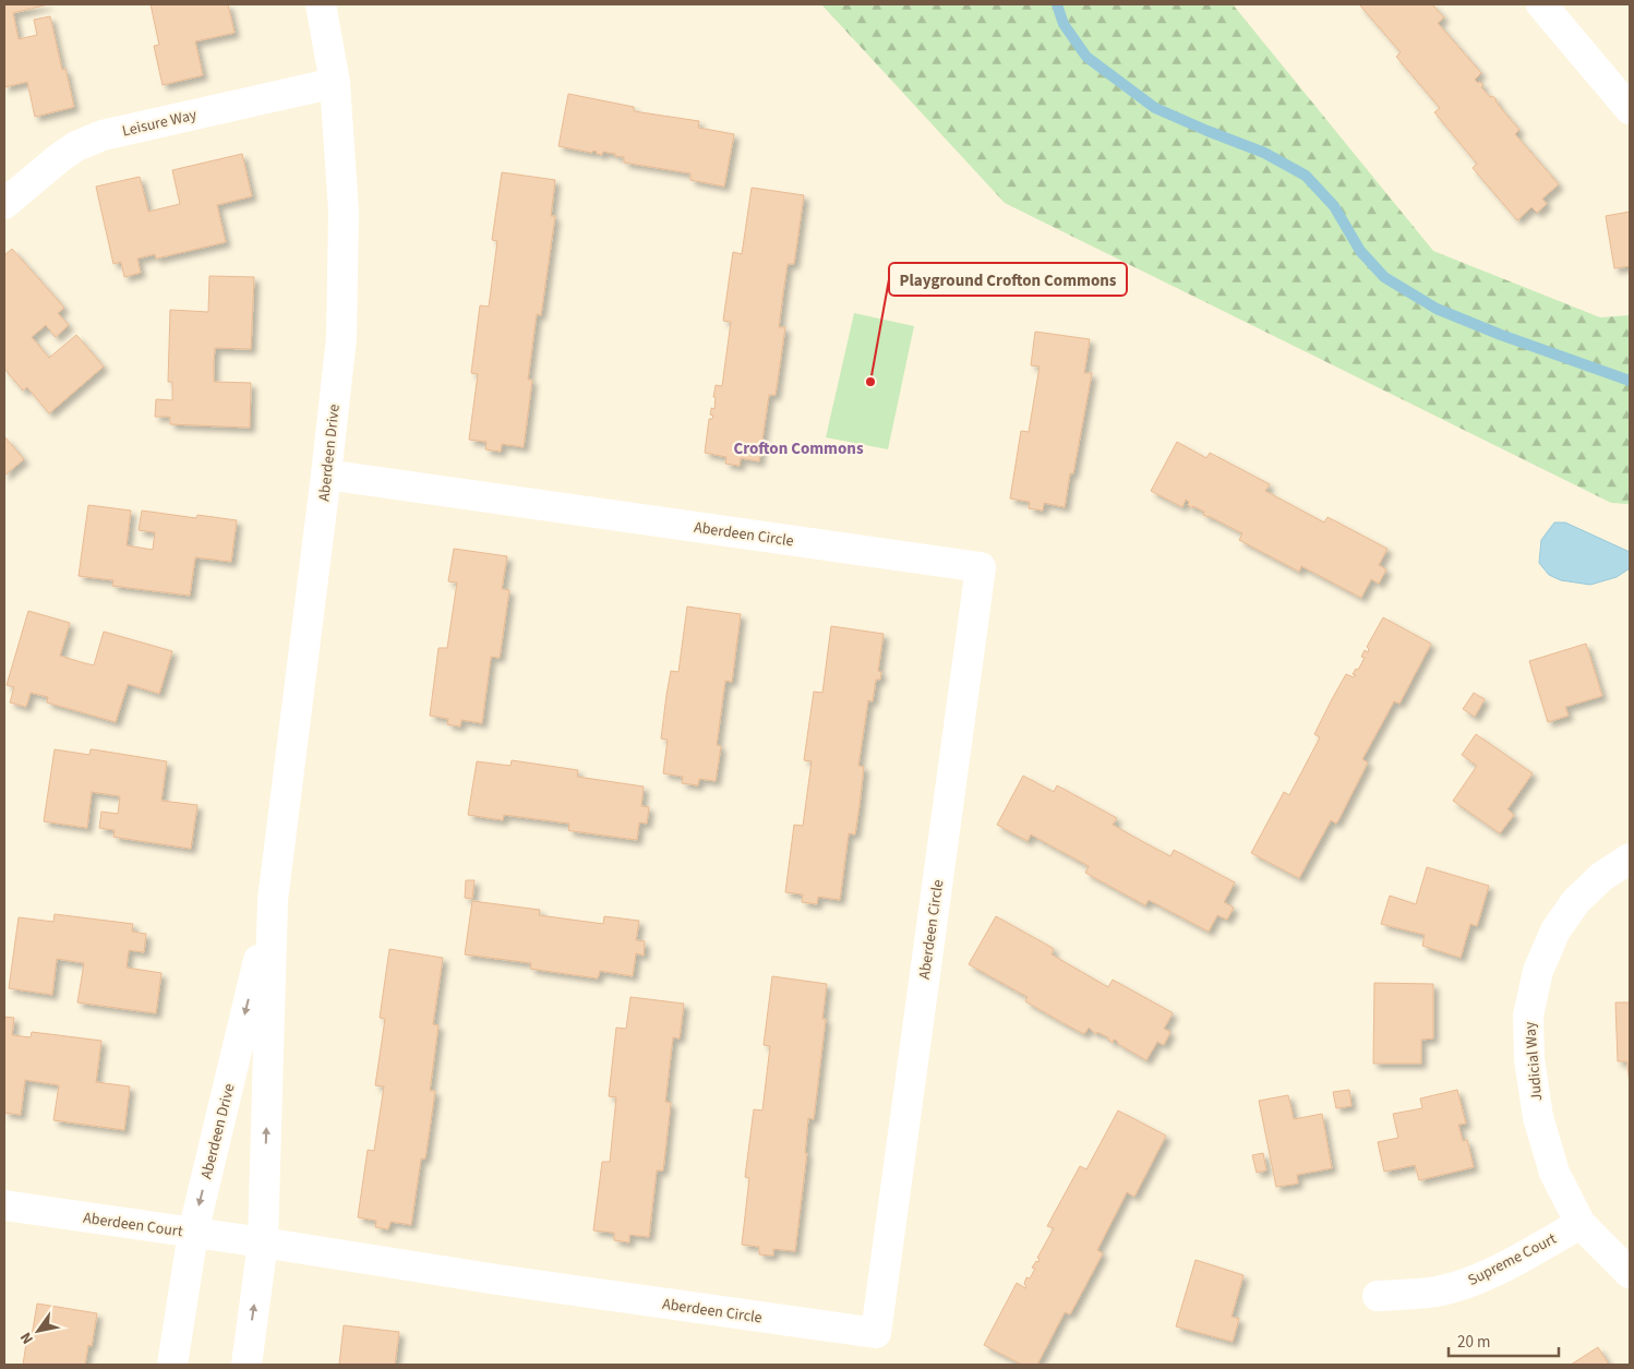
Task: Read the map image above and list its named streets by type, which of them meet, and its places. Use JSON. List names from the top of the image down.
{
  "streets": {
    "street": [
      "Leisure Way",
      "Aberdeen Drive",
      "Aberdeen Circle",
      "Judicial Way",
      "Aberdeen Court",
      "Supreme Court"
    ]
  },
  "crossings": [
    ["Leisure Way", "Aberdeen Drive"],
    ["Aberdeen Drive", "Aberdeen Circle"],
    ["Aberdeen Drive", "Aberdeen Court"],
    ["Aberdeen Circle", "Aberdeen Court"],
    ["Judicial Way", "Supreme Court"]
  ],
  "districts": ["Crofton Commons"],
  "places": ["Playground Crofton Commons"],
  "scale_bar": "20 m",
  "north": "bottom left"
}
